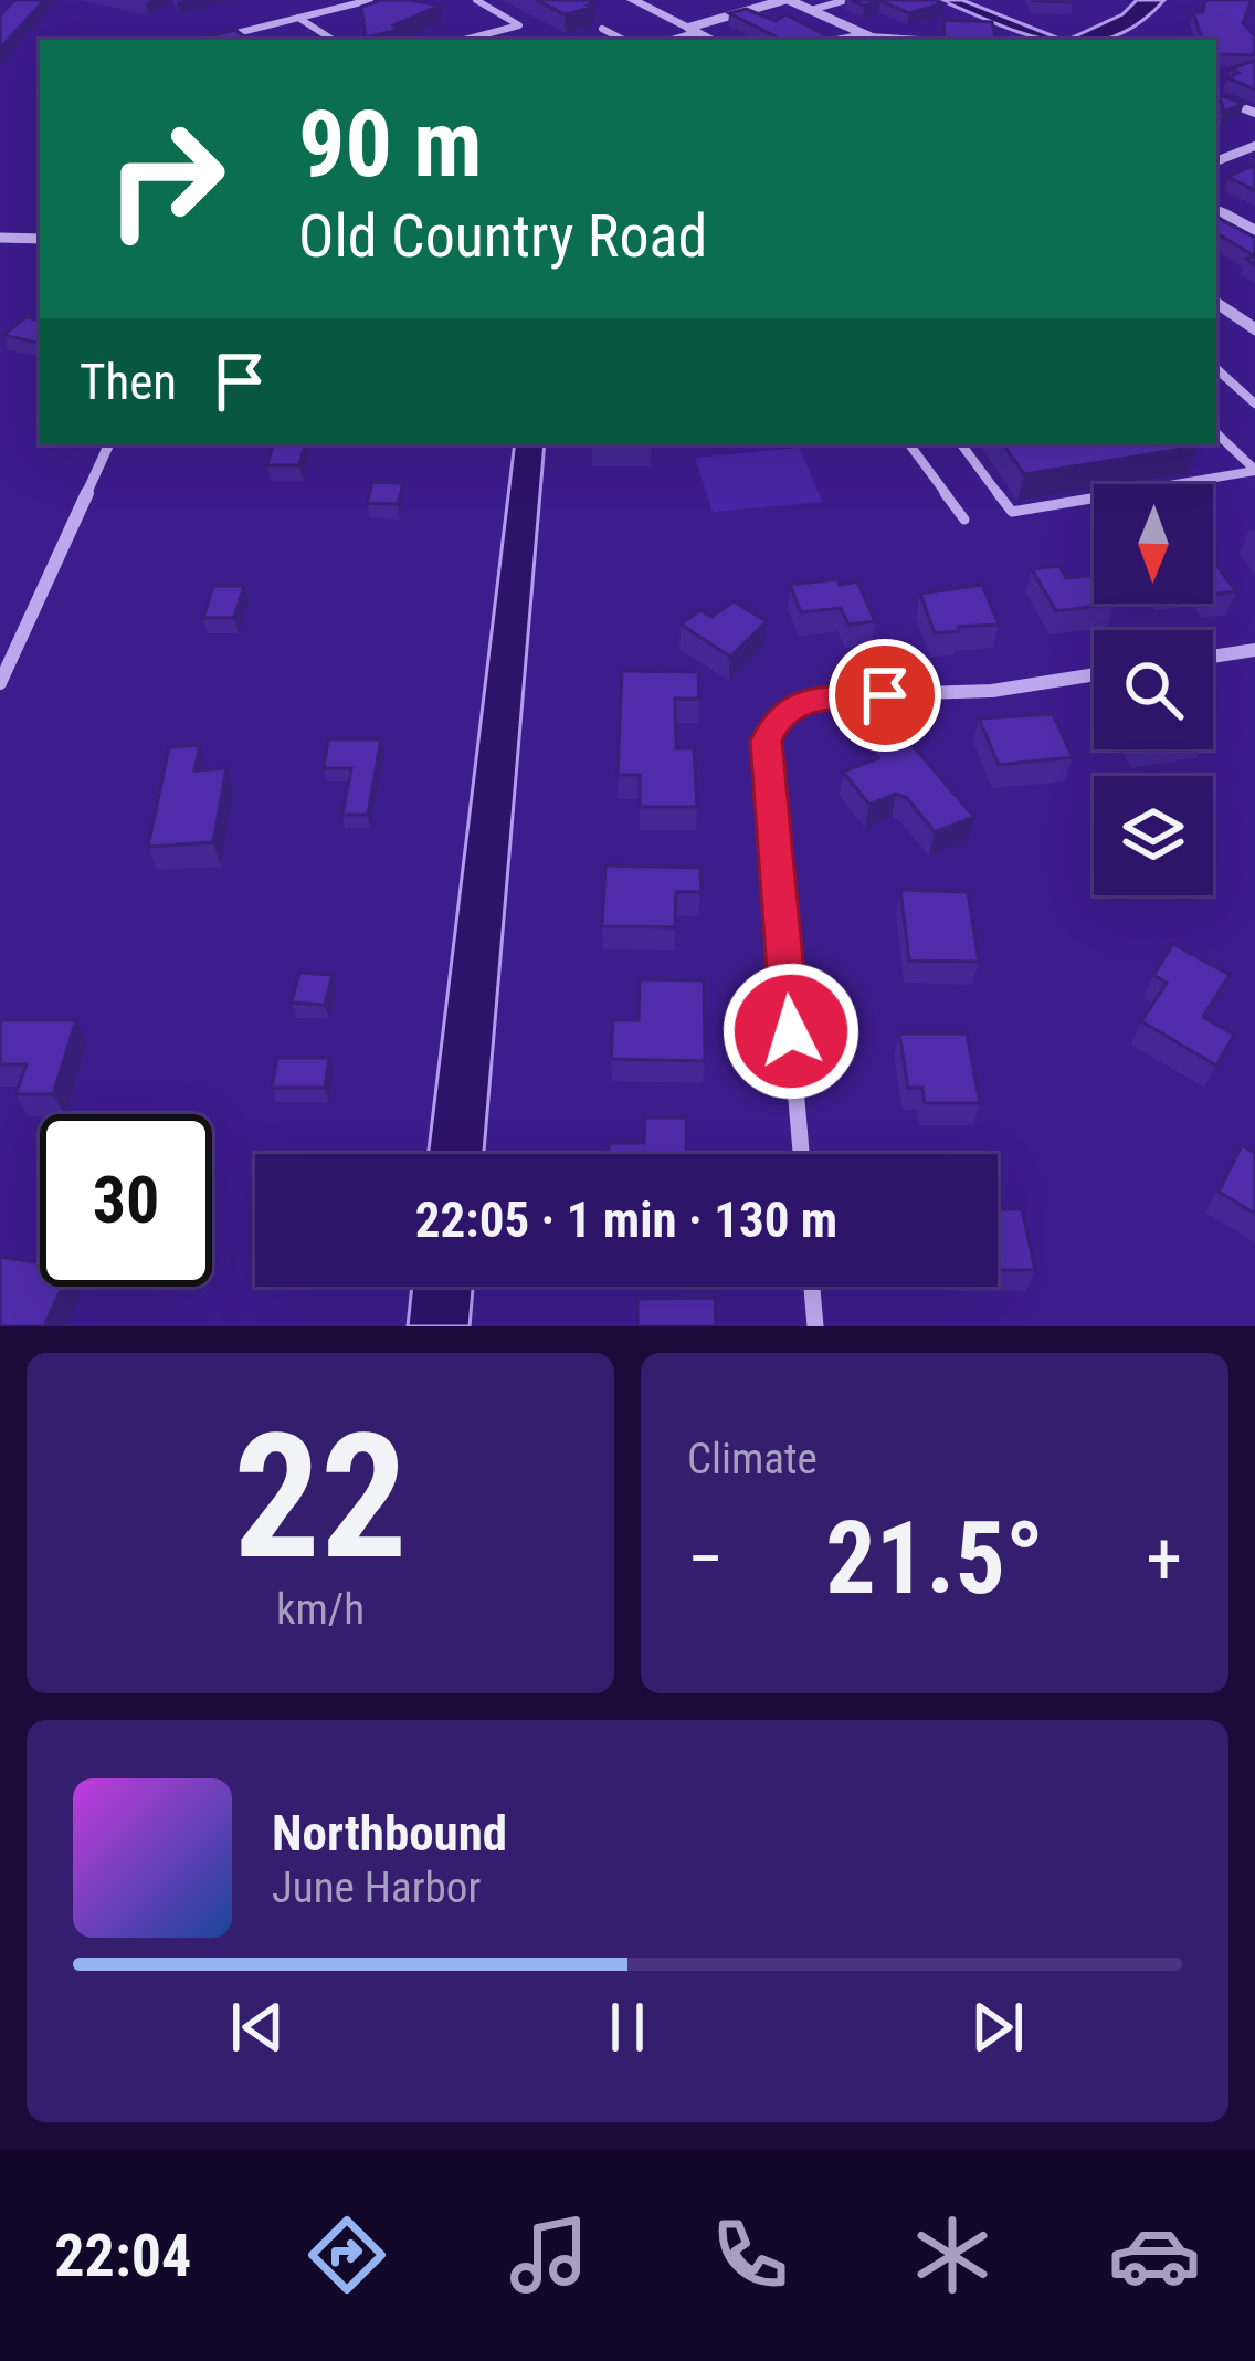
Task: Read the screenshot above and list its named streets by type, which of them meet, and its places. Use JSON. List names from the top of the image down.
{
  "north": "bottom",
  "page": {
    "turn": ["90 m", "Old Country Road"],
    "then": "Then",
    "limit": "30",
    "trip": "22:05 · 1 min · 130 m",
    "tile": [
      ["22", "km/h"],
      "Climate"
    ],
    "heat": ["−", "21.5°", "+"],
    "song": ["Northbound", "June Harbor"],
    "tabs": "22:04"
  }
}
